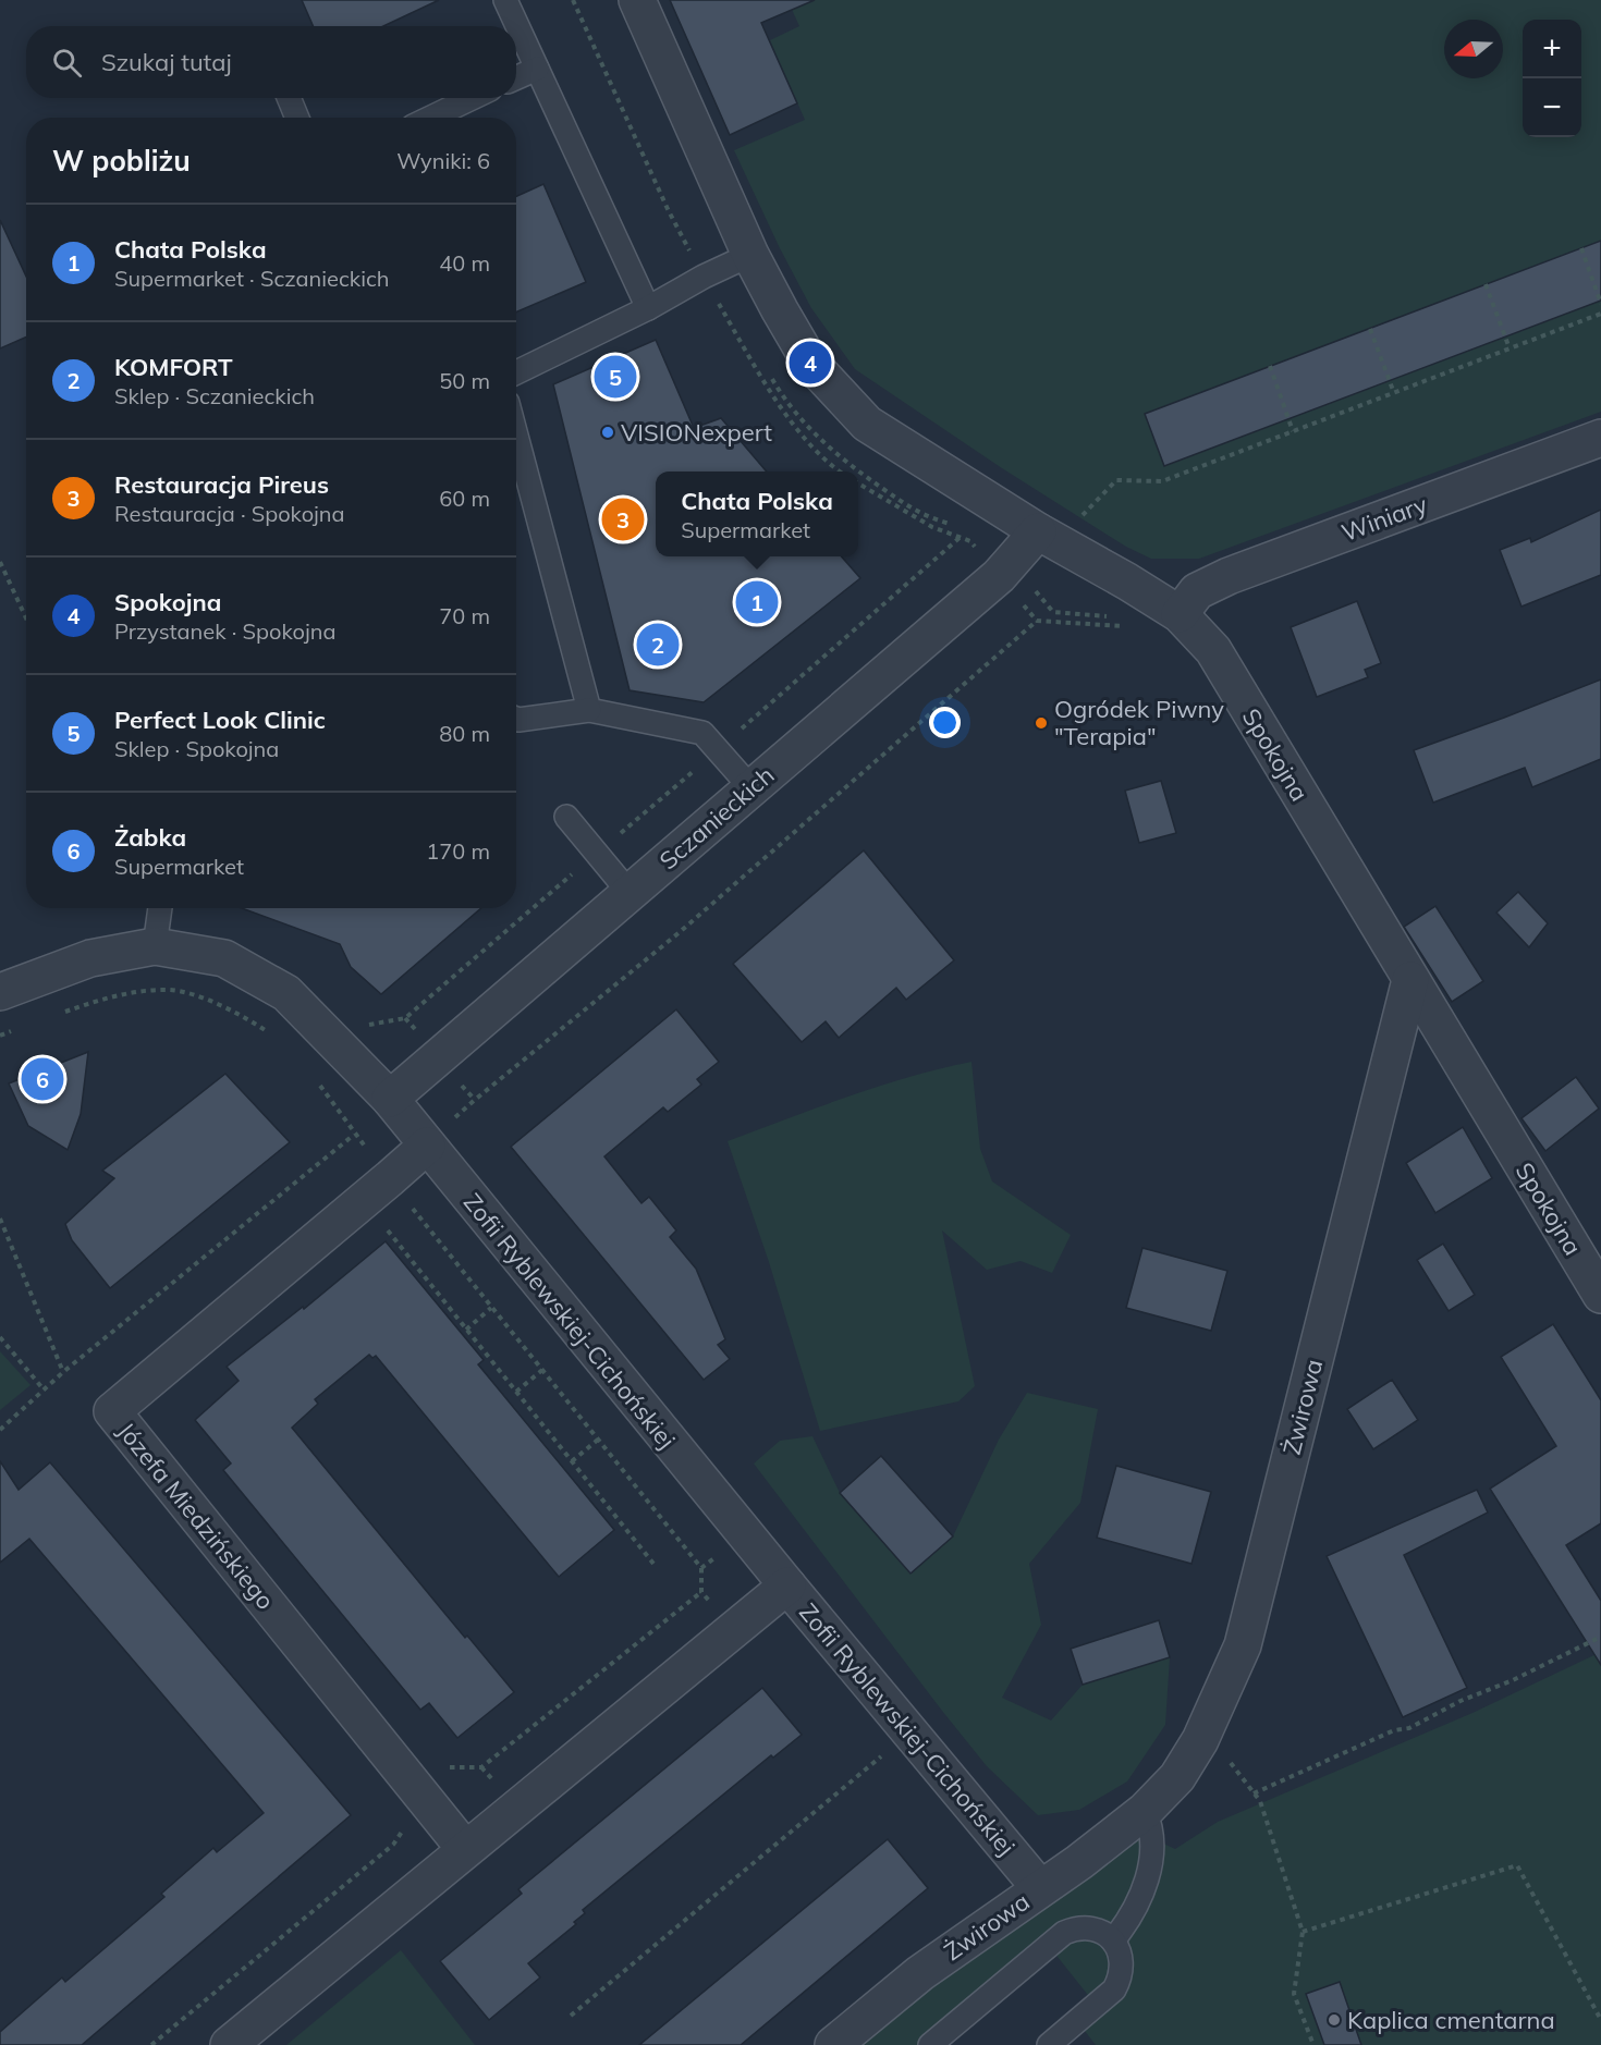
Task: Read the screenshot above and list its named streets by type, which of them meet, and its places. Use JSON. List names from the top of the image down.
{
  "streets": {
    "street": [
      "Winiary",
      "Spokojna",
      "Sczanieckich",
      "Zofii Ryblewskiej-Cichońskiej",
      "Żwirowa",
      "Józefa Miedzińskiego"
    ]
  },
  "crossings": [
    ["Winiary", "Spokojna"],
    ["Spokojna", "Sczanieckich"],
    ["Spokojna", "Żwirowa"],
    ["Sczanieckich", "Zofii Ryblewskiej-Cichońskiej"],
    ["Zofii Ryblewskiej-Cichońskiej", "Żwirowa"],
    ["Zofii Ryblewskiej-Cichońskiej", "Józefa Miedzińskiego"]
  ],
  "places": ["VISIONexpert", "Ogródek Piwny \"Terapia\"", "Kaplica cmentarna"],
  "north": "left",
  "page": {
    "map_buttons": ["+", "−"],
    "search": "Szukaj tutaj",
    "heading": ["W pobliżu", "Wyniki: 6"],
    "list": [
      {
        "mark": "1",
        "name": "Chata Polska",
        "note": "Supermarket · Sczanieckich",
        "value": "40 m"
      },
      {
        "mark": "2",
        "name": "KOMFORT",
        "note": "Sklep · Sczanieckich",
        "value": "50 m"
      },
      {
        "mark": "3",
        "name": "Restauracja Pireus",
        "note": "Restauracja · Spokojna",
        "value": "60 m"
      },
      {
        "mark": "4",
        "name": "Spokojna",
        "note": "Przystanek · Spokojna",
        "value": "70 m"
      },
      {
        "mark": "5",
        "name": "Perfect Look Clinic",
        "note": "Sklep · Spokojna",
        "value": "80 m"
      },
      {
        "mark": "6",
        "name": "Żabka",
        "note": "Supermarket",
        "value": "170 m"
      }
    ],
    "pins": [
      "4",
      "5",
      "3",
      "1",
      "2",
      "6"
    ],
    "popup": ["Chata Polska", "Supermarket"]
  }
}
